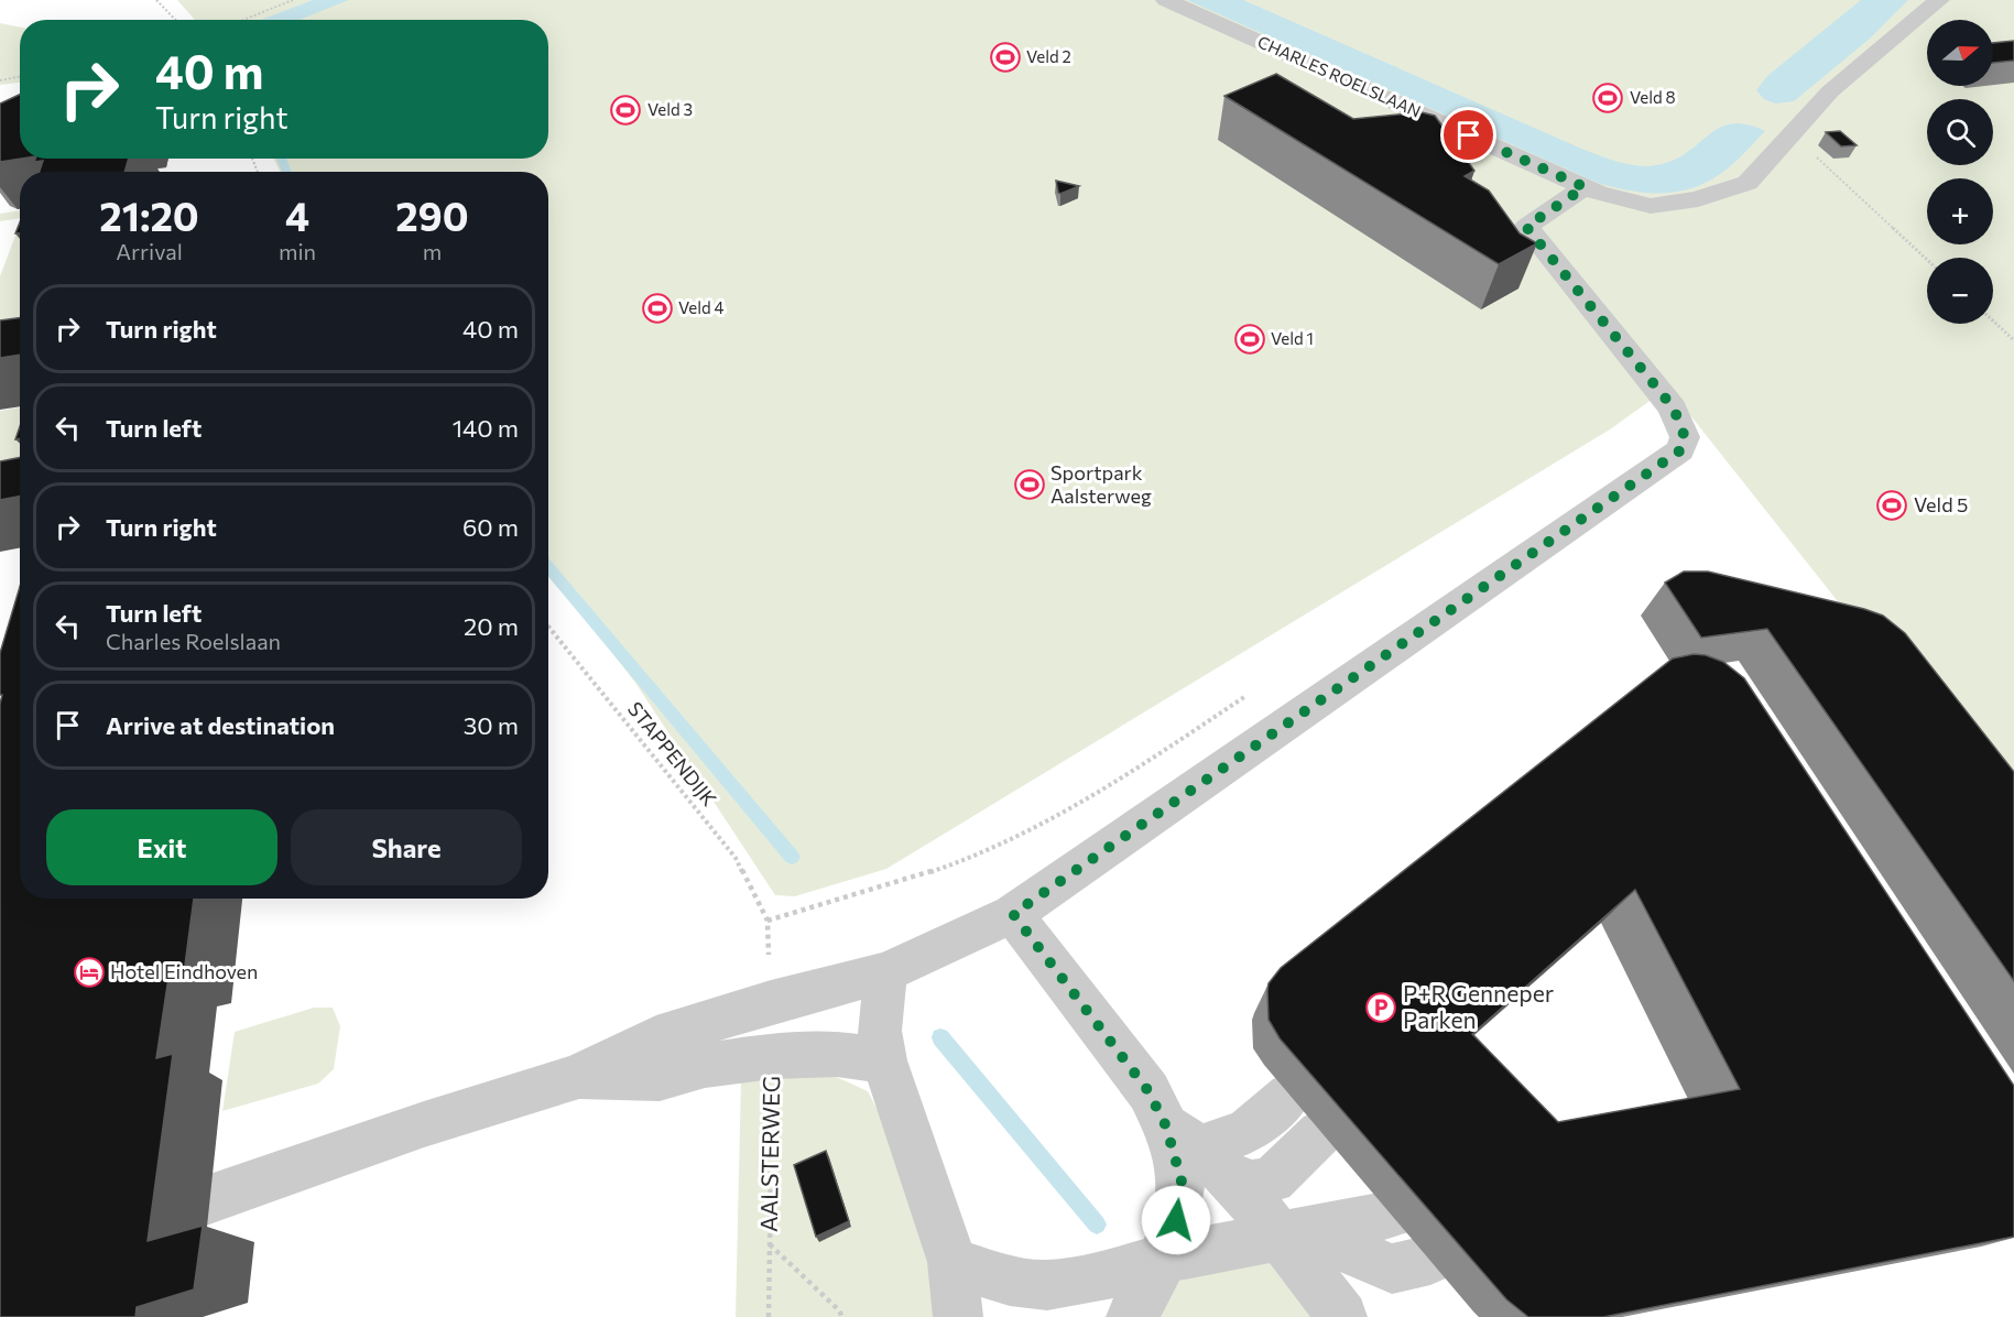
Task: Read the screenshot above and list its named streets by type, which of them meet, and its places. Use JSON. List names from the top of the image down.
{
  "streets": {
    "street": ["CHARLES ROELSLAAN", "AALSTERWEG"],
    "path": ["STAPPENDIJK"]
  },
  "places": {
    "sports": [
      "Veld 2",
      "Veld 8",
      "Veld 3",
      "Veld 4",
      "Veld 1",
      "Sportpark Aalsterweg",
      "Veld 5"
    ],
    "hotel": ["Hotel Eindhoven"],
    "parking": ["P+R Genneper Parken"]
  },
  "north": "right",
  "page": {
    "map_buttons": ["+", "−"],
    "turn": ["40 m", "Turn right"],
    "eta": [
      "21:20",
      "Arrival",
      "4",
      "min",
      "290",
      "m"
    ],
    "list": [
      {
        "name": "Turn right",
        "value": "40 m"
      },
      {
        "name": "Turn left",
        "value": "140 m"
      },
      {
        "name": "Turn right",
        "value": "60 m"
      },
      {
        "name": "Turn left",
        "note": "Charles Roelslaan",
        "value": "20 m"
      },
      {
        "name": "Arrive at destination",
        "value": "30 m"
      }
    ],
    "buttons": ["Exit", "Share"]
  }
}
